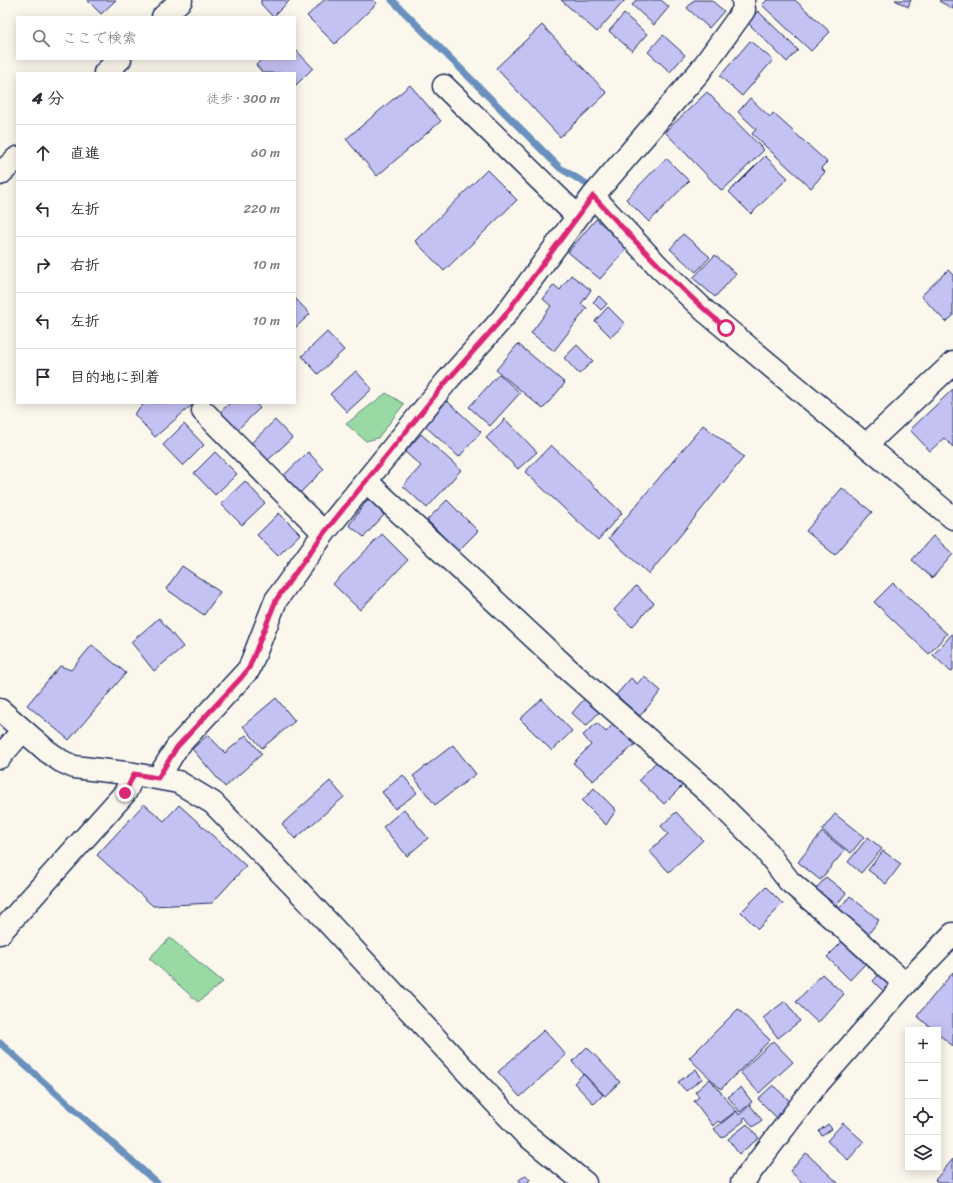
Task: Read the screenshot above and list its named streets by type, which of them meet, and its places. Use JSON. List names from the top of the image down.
{
  "page": {
    "search": "ここで検索",
    "heading": ["4 分", "徒歩 · 300 m"],
    "list": [
      ["直進", "60 m"],
      ["左折", "220 m"],
      ["右折", "10 m"],
      ["左折", "10 m"],
      "目的地に到着"
    ],
    "map_buttons": ["+", "−"]
  }
}
